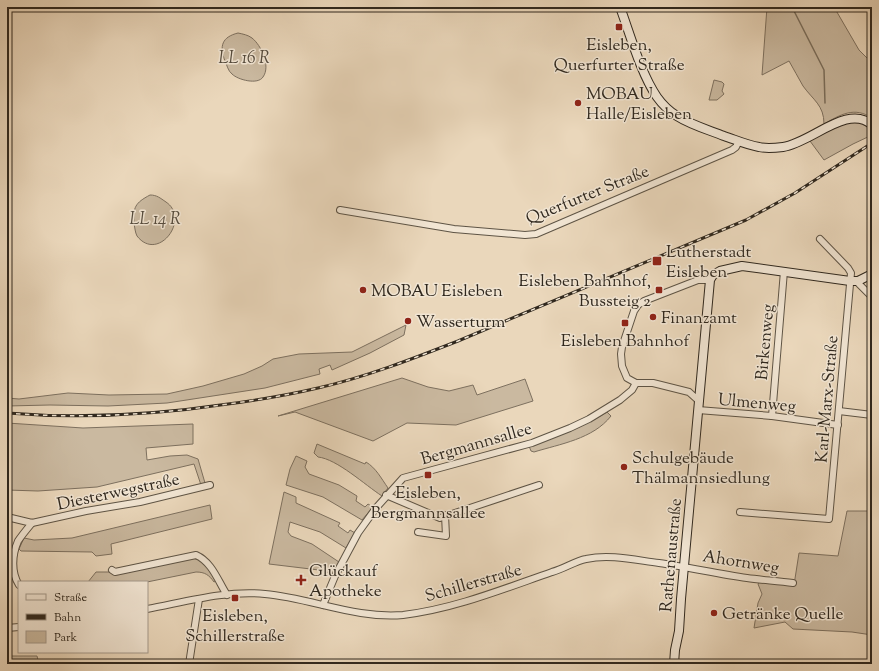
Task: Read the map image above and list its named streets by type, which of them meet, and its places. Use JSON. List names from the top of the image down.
{
  "streets": {
    "main road": ["Rathenaustraße"],
    "street": [
      "Querfurter Straße",
      "Birkenweg",
      "Karl-Marx-Straße",
      "Ulmenweg",
      "Bergmannsallee",
      "Diesterwegstraße",
      "Ahornweg",
      "Schillerstraße"
    ]
  },
  "crossings": [
    ["Birkenweg", "Ulmenweg"],
    ["Karl-Marx-Straße", "Ulmenweg"],
    ["Ulmenweg", "Rathenaustraße"],
    ["Bergmannsallee", "Schillerstraße"],
    ["Rathenaustraße", "Ahornweg"],
    ["Rathenaustraße", "Schillerstraße"],
    ["Ahornweg", "Schillerstraße"]
  ],
  "parks": ["LL 16 R", "LL 14 R"],
  "places": {
    "transit": [
      "Eisleben, Querfurter Straße",
      "Lutherstadt Eisleben",
      "Eisleben Bahnhof, Bussteig 2",
      "Eisleben Bahnhof",
      "Eisleben, Bergmannsallee",
      "Eisleben, Schillerstraße"
    ],
    "other": [
      "MOBAU Halle/Eisleben",
      "MOBAU Eisleben",
      "Finanzamt",
      "Wasserturm",
      "Schulgebäude Thälmannsiedlung",
      "Getränke Quelle"
    ],
    "health": ["Glückauf Apotheke"]
  },
  "legend": ["Straße", "Bahn", "Park"]
}
